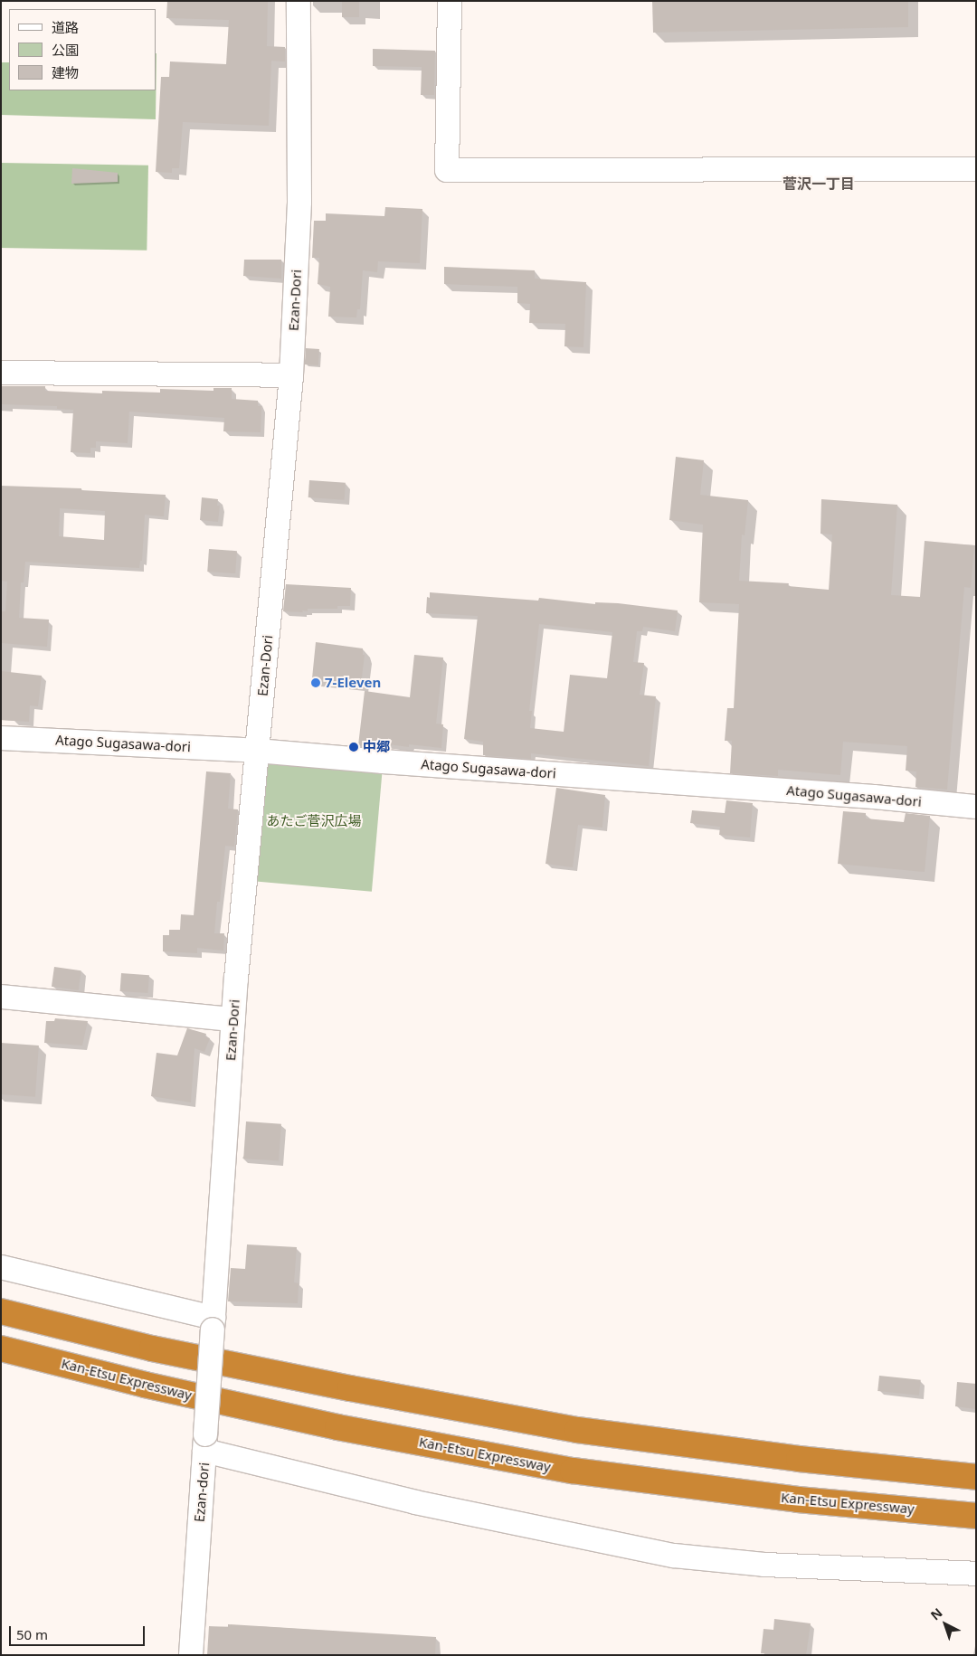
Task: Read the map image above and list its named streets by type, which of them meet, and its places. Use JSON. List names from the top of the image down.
{
  "streets": {
    "highway": ["Kan-Etsu Expressway"],
    "street": ["Ezan-Dori", "Atago Sugasawa-dori", "Ezan-dori"]
  },
  "crossings": [
    ["Ezan-Dori", "Atago Sugasawa-dori"],
    ["Ezan-Dori", "Ezan-dori"]
  ],
  "districts": ["菅沢一丁目"],
  "parks": ["あたご菅沢広場"],
  "places": ["7-Eleven", "中郷"],
  "legend": ["道路", "公園", "建物"],
  "scale_bar": "50 m",
  "north": "top left"
}
